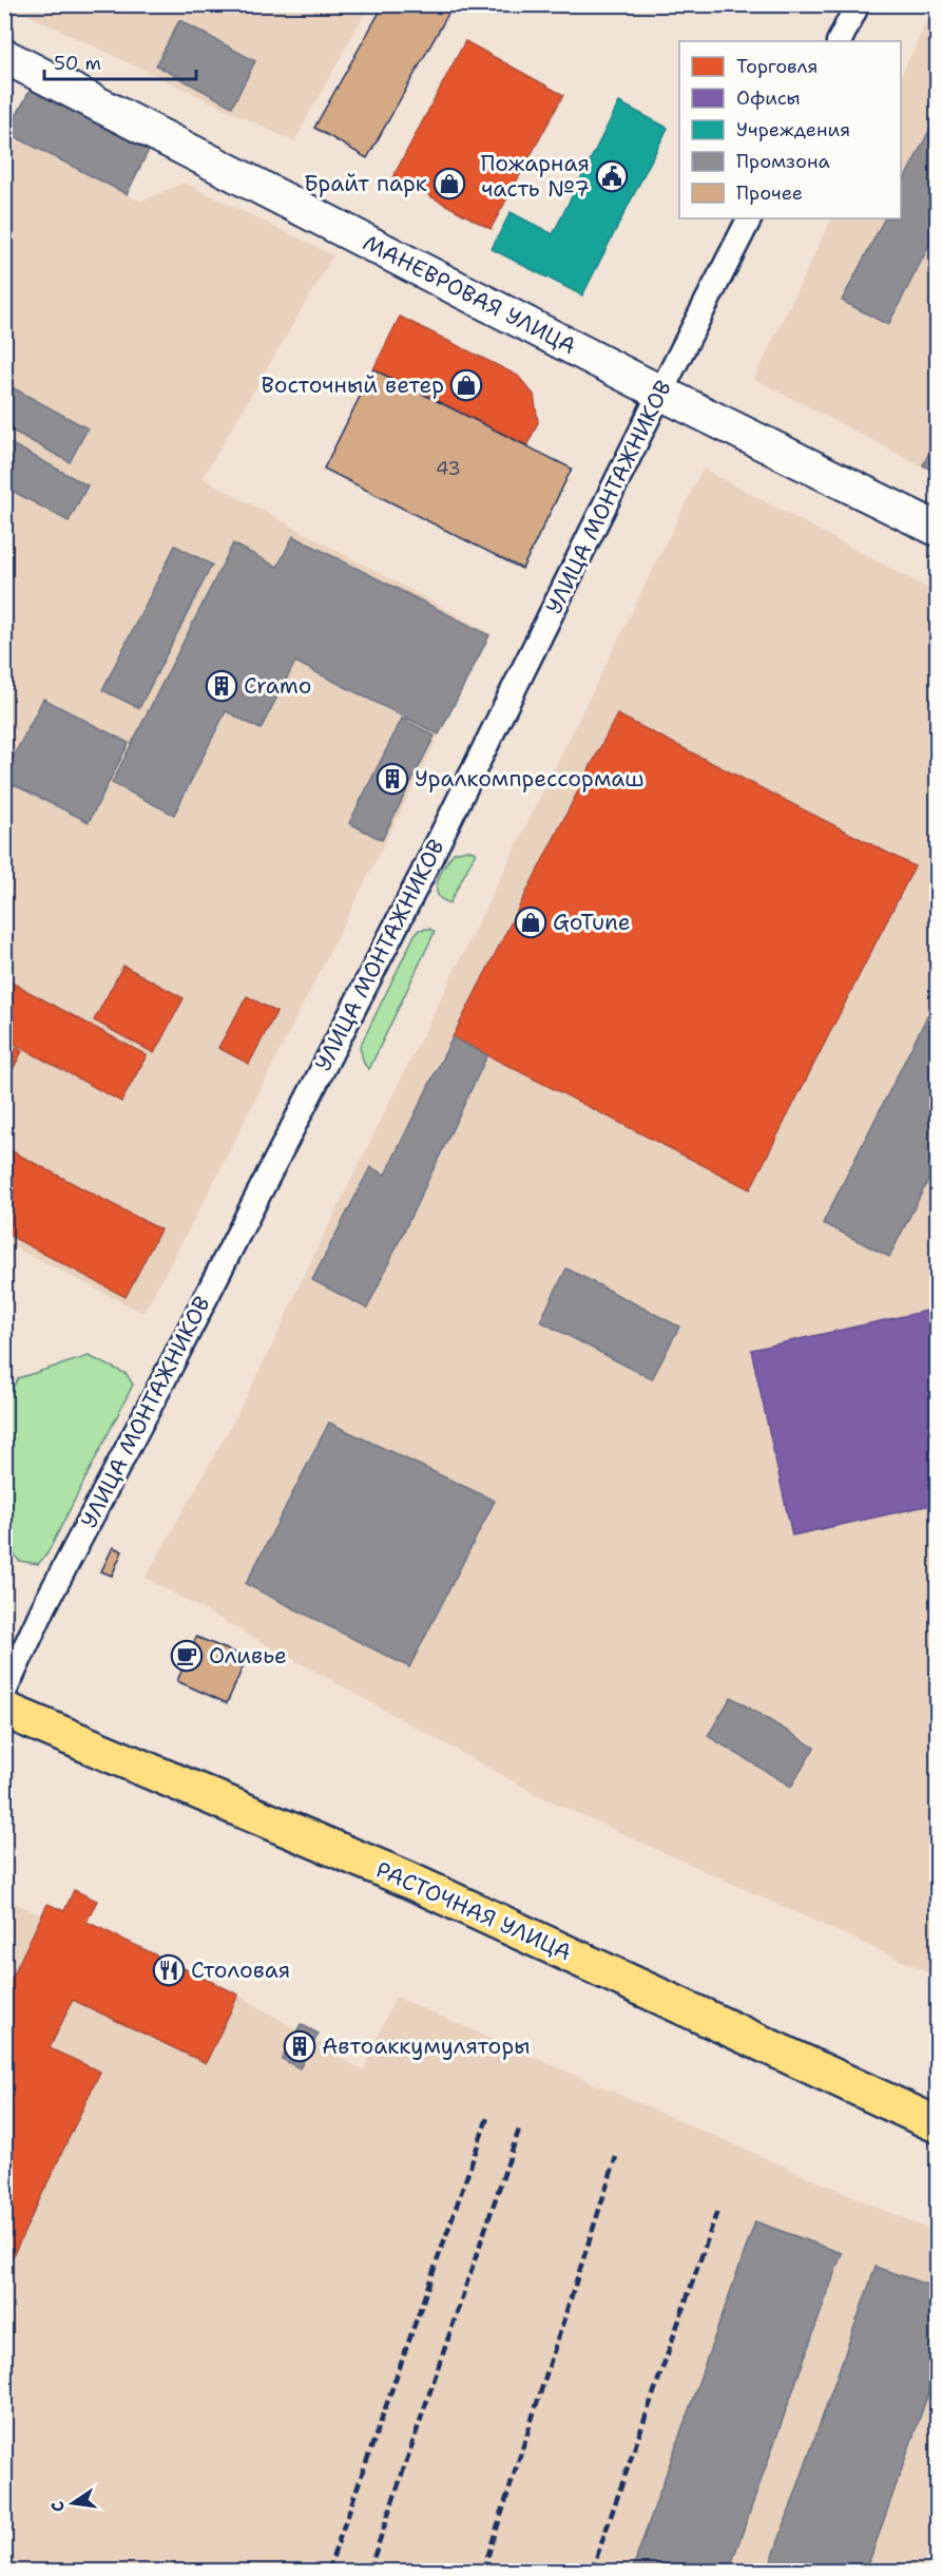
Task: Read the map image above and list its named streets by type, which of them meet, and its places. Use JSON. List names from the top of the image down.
{
  "streets": {
    "main road": ["МАНЕВРОВАЯ УЛИЦА", "РАСТОЧНАЯ УЛИЦА"],
    "street": ["УЛИЦА МОНТАЖНИКОВ"]
  },
  "crossings": [
    ["МАНЕВРОВАЯ УЛИЦА", "УЛИЦА МОНТАЖНИКОВ"]
  ],
  "places": {
    "public building": ["Пожарная часть №7"],
    "shop": ["Брайт парк", "Восточный ветер", "GoTune"],
    "building": ["Cramo", "Уралкомпрессормаш", "Автоаккумуляторы"],
    "cafe": ["Оливье"],
    "restaurant": ["Столовая"]
  },
  "house_numbers": ["43"],
  "legend": [
    "Торговля",
    "Офисы",
    "Учреждения",
    "Промзона",
    "Прочее"
  ],
  "scale_bar": "50 m",
  "north": "left"
}
